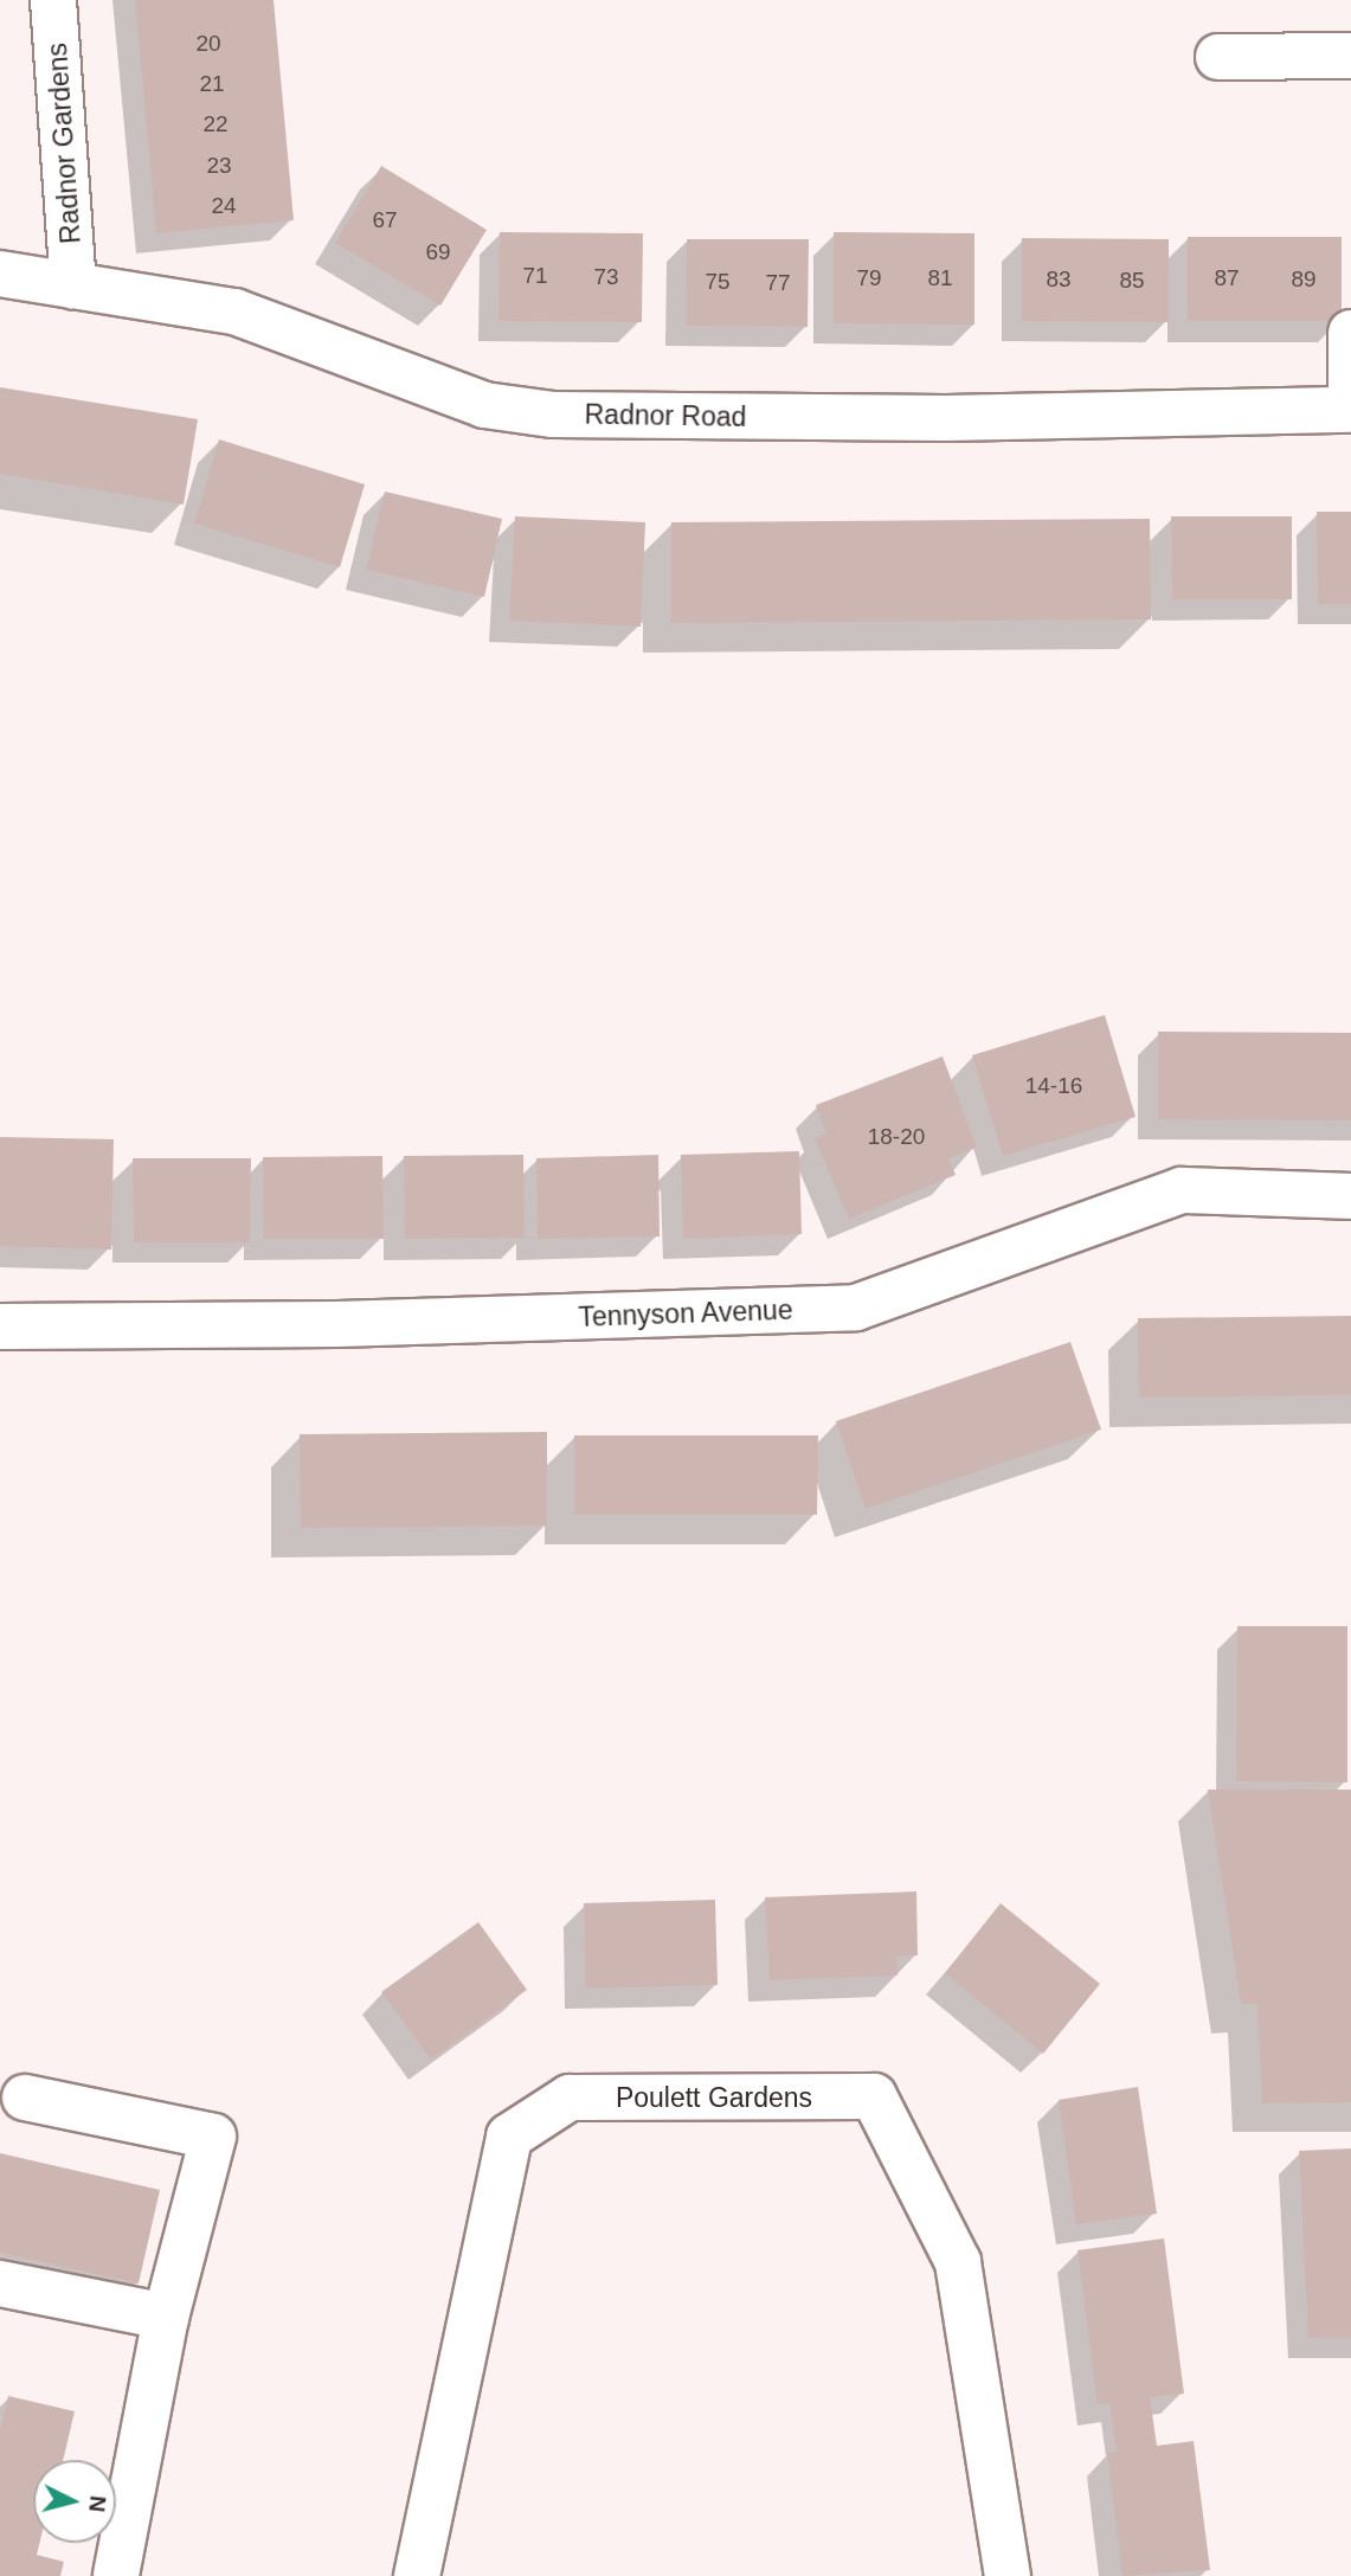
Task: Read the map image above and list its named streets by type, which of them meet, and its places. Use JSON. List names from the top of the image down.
{
  "streets": {
    "street": [
      "Radnor Gardens",
      "Radnor Road",
      "Tennyson Avenue",
      "Poulett Gardens"
    ]
  },
  "crossings": [
    ["Radnor Gardens", "Radnor Road"]
  ],
  "house_numbers": [
    "20",
    "21",
    "22",
    "23",
    "24",
    "67",
    "69",
    "71",
    "73",
    "79",
    "81",
    "87",
    "83",
    "89",
    "85",
    "75",
    "77",
    "14-16",
    "18-20"
  ],
  "north": "right"
}
